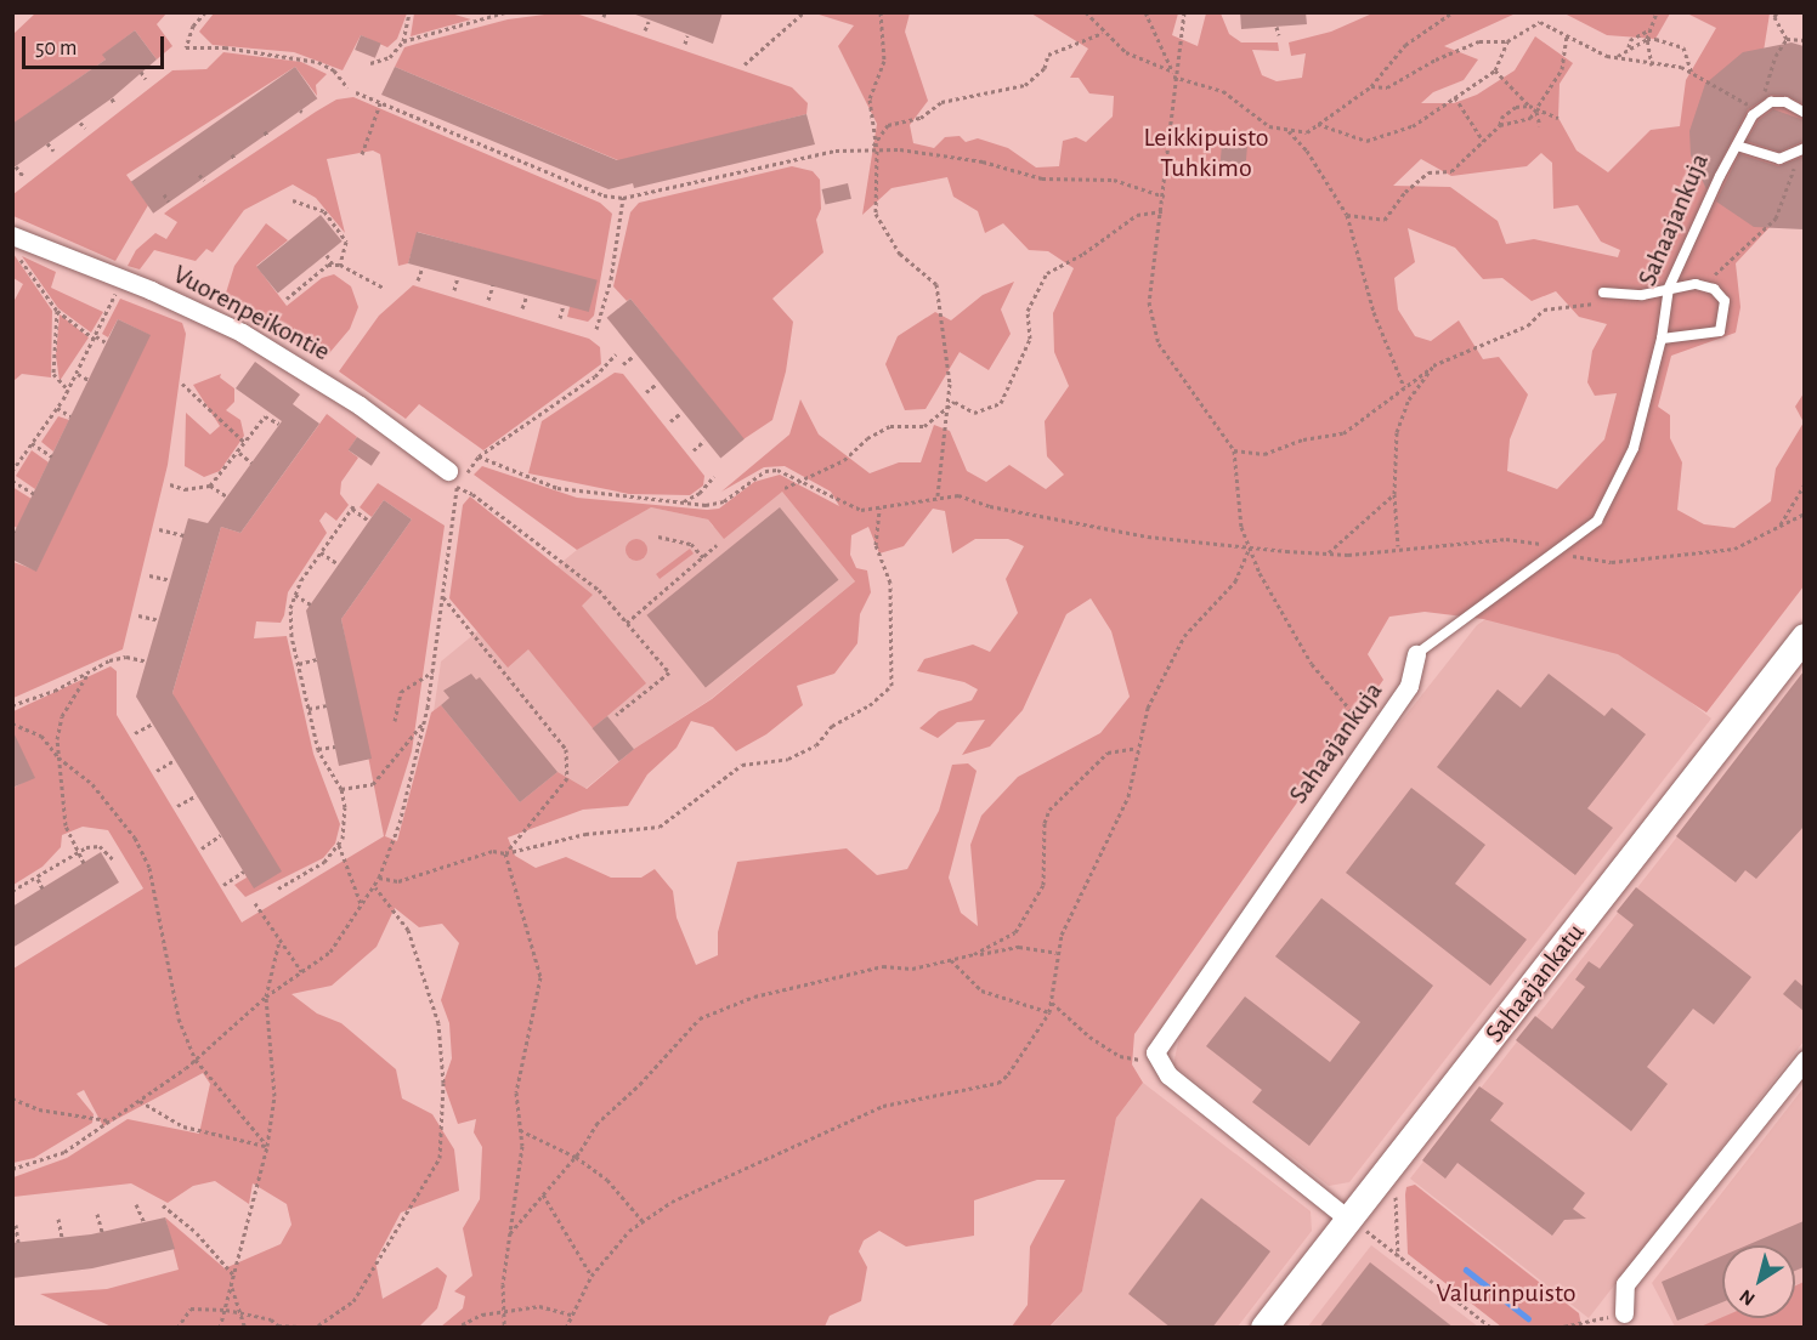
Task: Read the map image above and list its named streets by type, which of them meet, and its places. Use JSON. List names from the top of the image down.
{
  "streets": {
    "main road": ["Sahaajankatu"],
    "street": ["Sahaajankuja", "Vuorenpeikontie"]
  },
  "crossings": [
    ["Sahaajankuja", "Sahaajankatu"]
  ],
  "parks": ["Leikkipuisto Tuhkimo", "Valurinpuisto"],
  "scale_bar": "50 m",
  "north": "bottom left"
}
